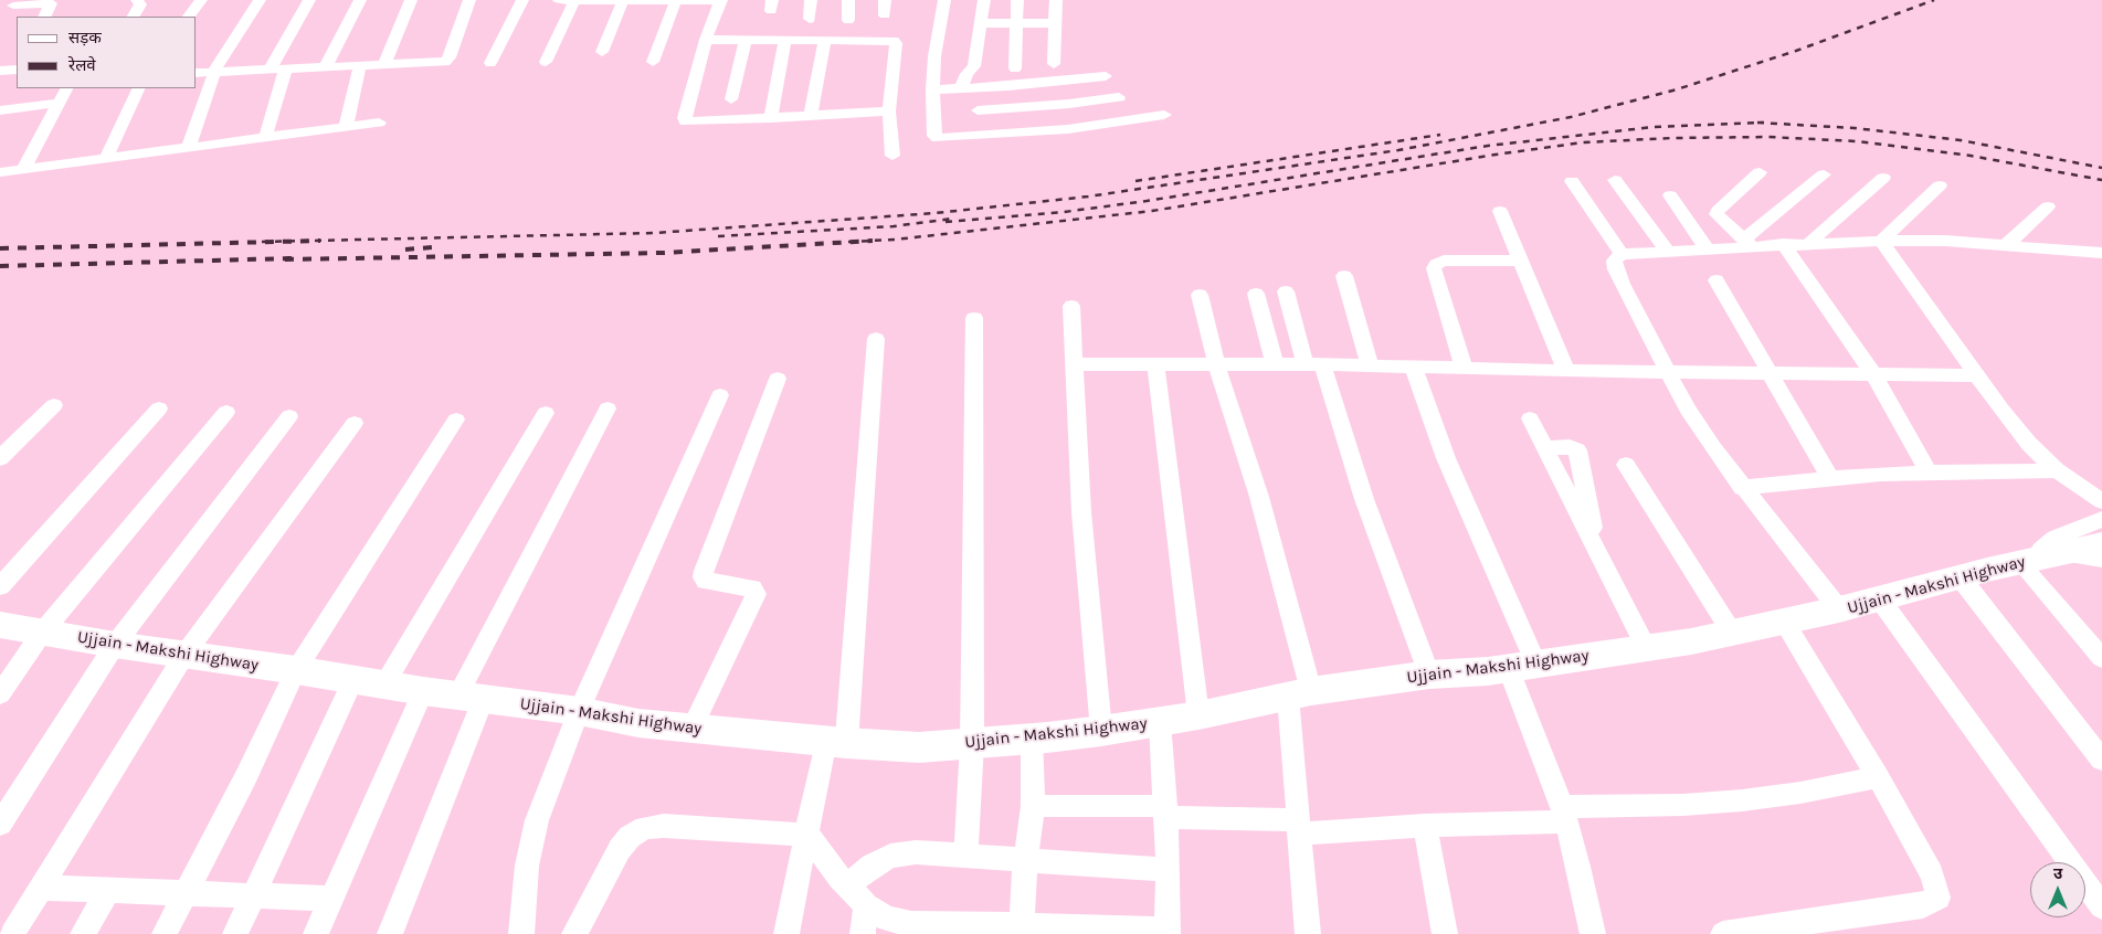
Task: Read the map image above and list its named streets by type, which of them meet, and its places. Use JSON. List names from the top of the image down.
{
  "streets": {
    "main road": ["Ujjain - Makshi Highway"]
  },
  "legend": ["सड़क", "रेलवे"],
  "north": "top"
}
